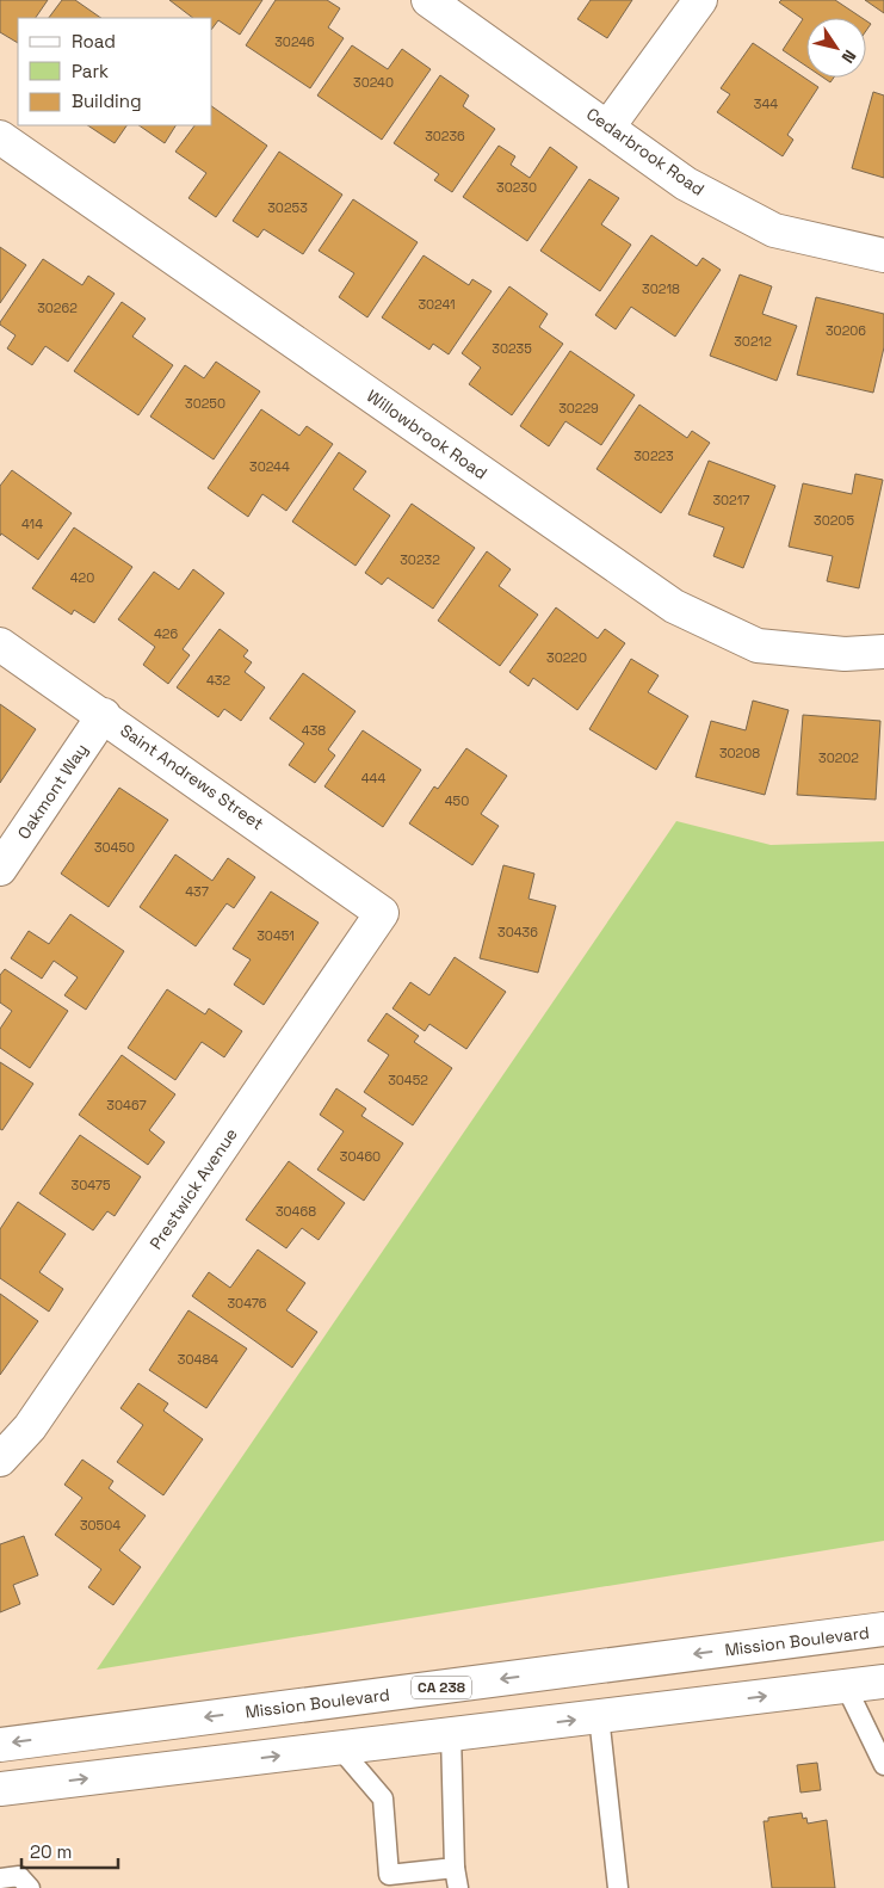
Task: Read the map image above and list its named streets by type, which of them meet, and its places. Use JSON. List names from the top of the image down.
{
  "streets": {
    "street": [
      "Cedarbrook Road",
      "Willowbrook Road",
      "Saint Andrews Street",
      "Oakmont Way",
      "Prestwick Avenue",
      "Mission Boulevard",
      "CA 238"
    ]
  },
  "crossings": [
    ["Saint Andrews Street", "Oakmont Way"],
    ["Saint Andrews Street", "Prestwick Avenue"]
  ],
  "house_numbers": [
    "30246",
    "30240",
    "344",
    "30236",
    "30230",
    "30253",
    "30218",
    "30241",
    "30262",
    "30206",
    "30212",
    "30235",
    "30250",
    "30229",
    "30223",
    "30244",
    "30217",
    "30205",
    "414",
    "30232",
    "420",
    "426",
    "30220",
    "432",
    "438",
    "30208",
    "30202",
    "444",
    "450",
    "30450",
    "437",
    "30436",
    "30451",
    "30452",
    "30467",
    "30460",
    "30475",
    "30468",
    "30476",
    "30484",
    "30504"
  ],
  "legend": ["Road", "Park", "Building"],
  "scale_bar": "20 m",
  "north": "bottom right"
}
